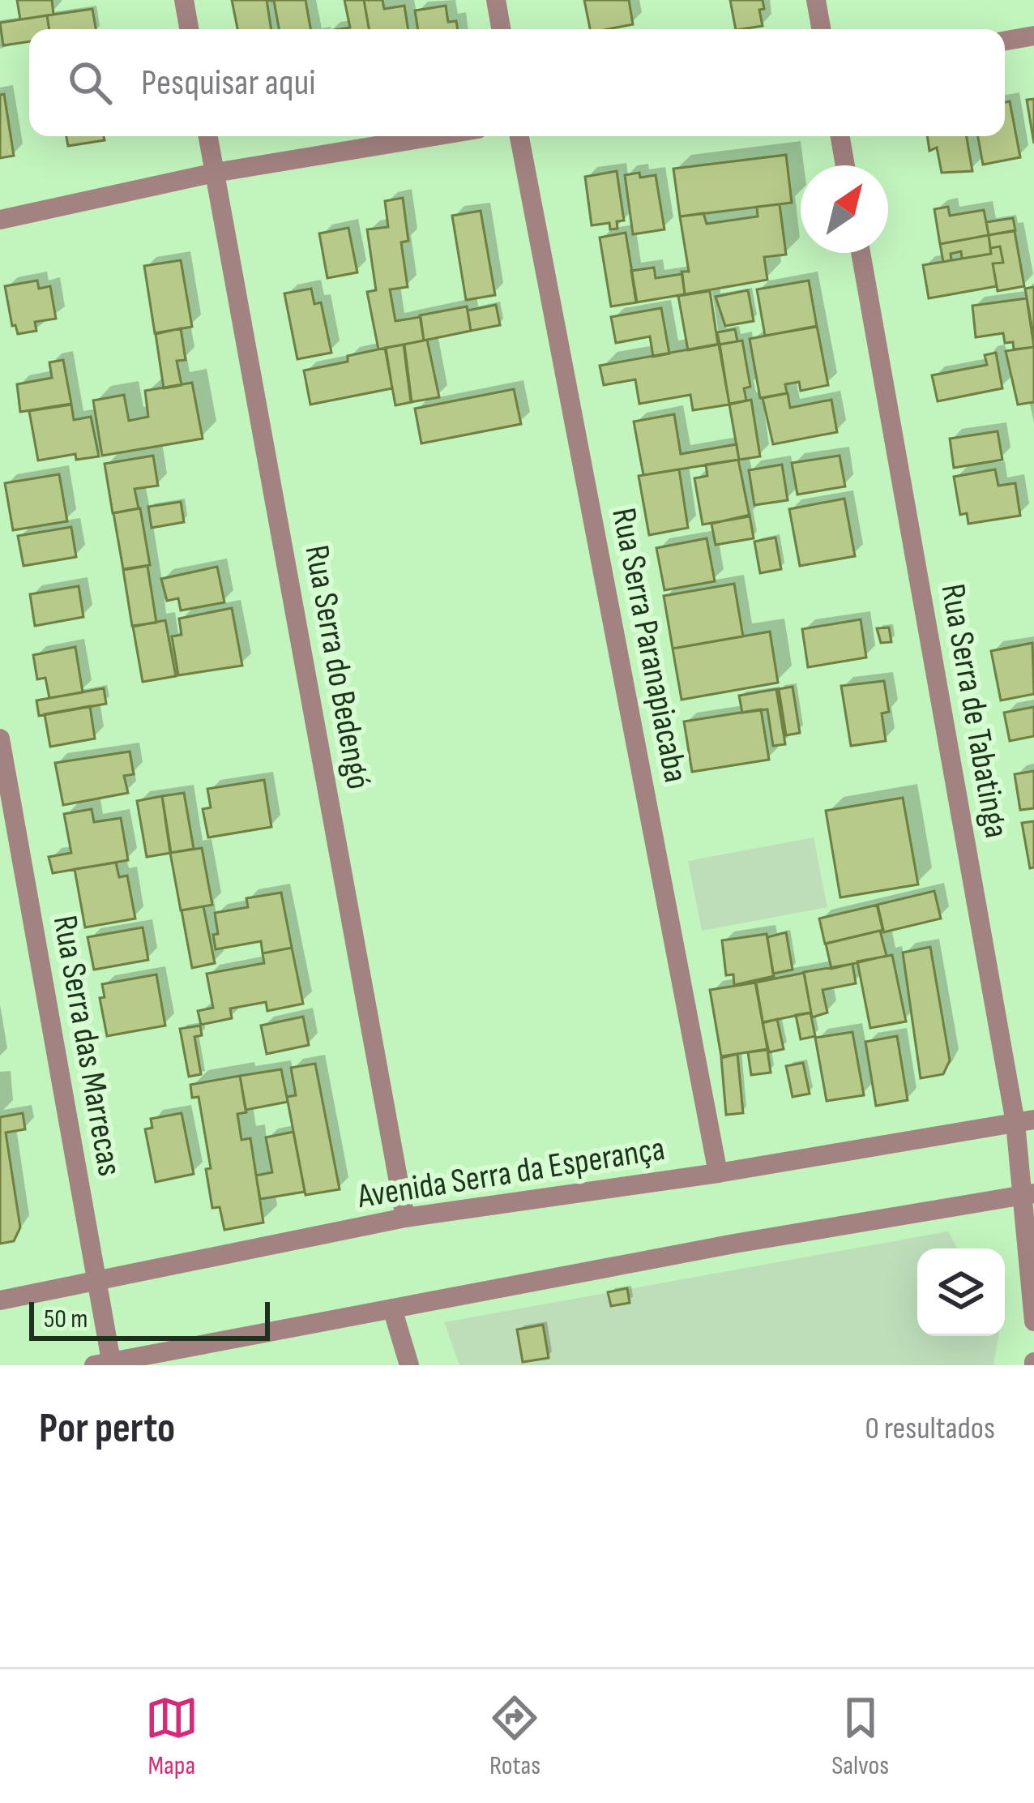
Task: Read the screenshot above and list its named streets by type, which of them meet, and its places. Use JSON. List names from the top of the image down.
{
  "streets": {
    "street": [
      "Rua Serra Paranapiacaba",
      "Rua Serra do Bedengó",
      "Rua Serra de Tabatinga",
      "Rua Serra das Marrecas",
      "Avenida Serra da Esperança"
    ]
  },
  "crossings": [
    ["Rua Serra Paranapiacaba", "Avenida Serra da Esperança"],
    ["Rua Serra do Bedengó", "Avenida Serra da Esperança"],
    ["Rua Serra de Tabatinga", "Avenida Serra da Esperança"],
    ["Rua Serra das Marrecas", "Avenida Serra da Esperança"]
  ],
  "scale_bar": "50 m",
  "north": "top right",
  "page": {
    "search": "Pesquisar aqui",
    "scale": "50 m",
    "heading": ["Por perto", "0 resultados"],
    "nav": ["Mapa", "Rotas", "Salvos"]
  }
}
